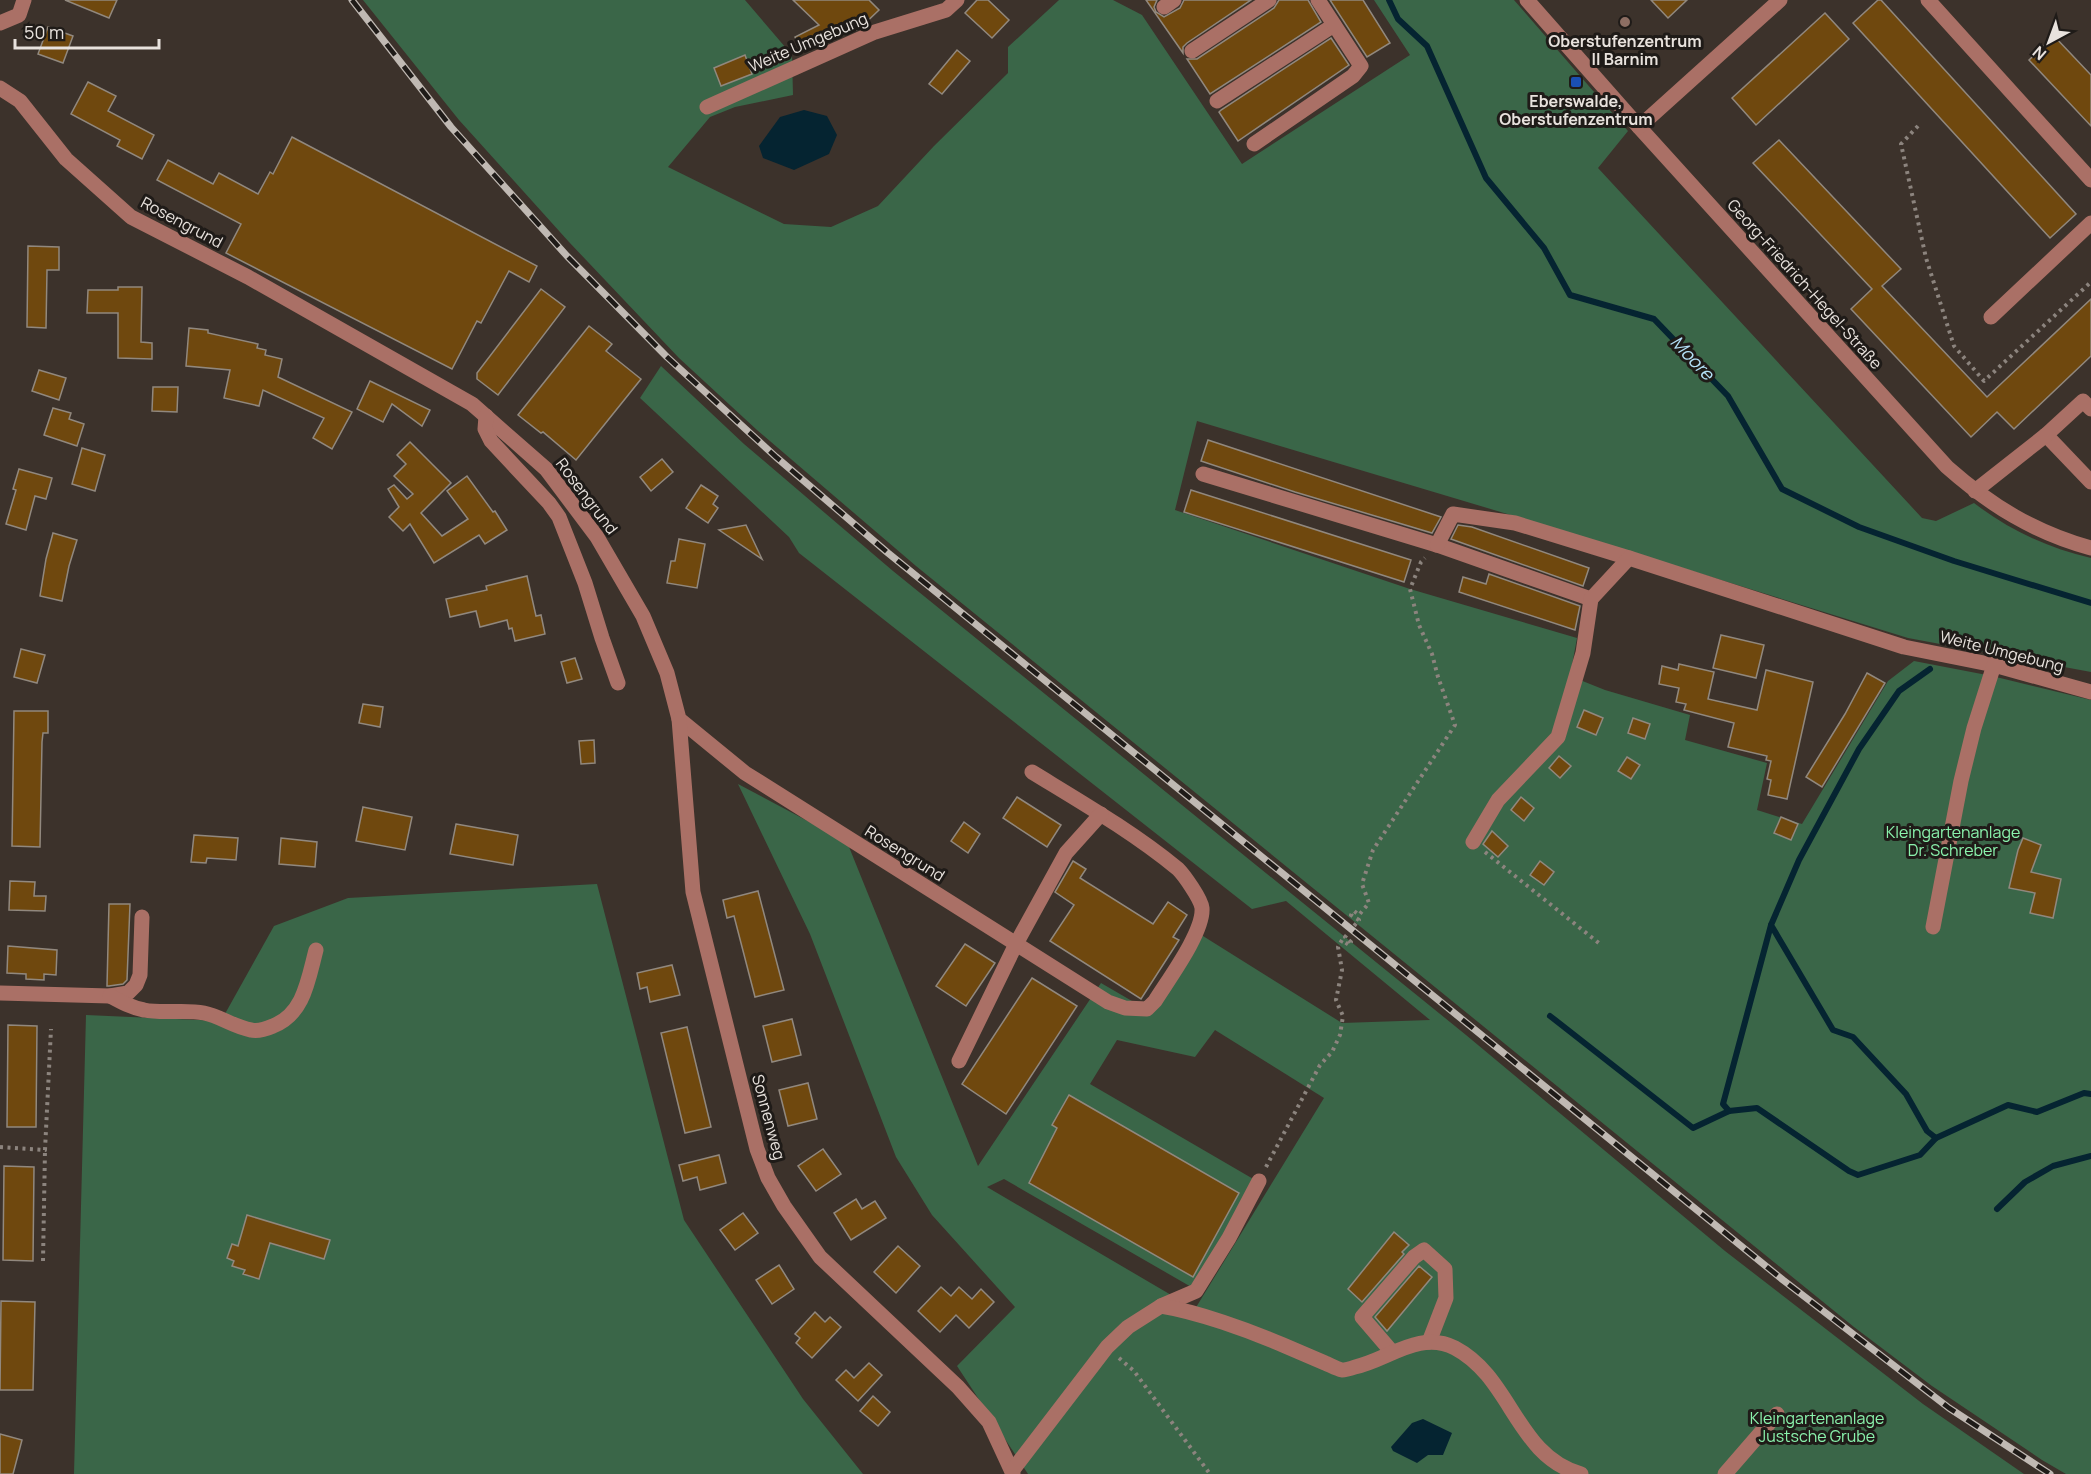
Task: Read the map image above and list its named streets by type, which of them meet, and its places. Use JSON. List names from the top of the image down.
{
  "streets": {
    "street": [
      "Weite Umgebung",
      "Rosengrund",
      "Georg-Friedrich-Hegel-Straße",
      "Sonnenweg"
    ]
  },
  "crossings": [
    ["Rosengrund", "Sonnenweg"]
  ],
  "water": ["Moore"],
  "parks": ["Kleingartenanlage Dr. Schreber", "Kleingartenanlage Justsche Grube"],
  "places": {
    "other": ["Oberstufenzentrum II Barnim"],
    "transit": ["Eberswalde, Oberstufenzentrum"]
  },
  "scale_bar": "50 m",
  "north": "bottom left"
}
